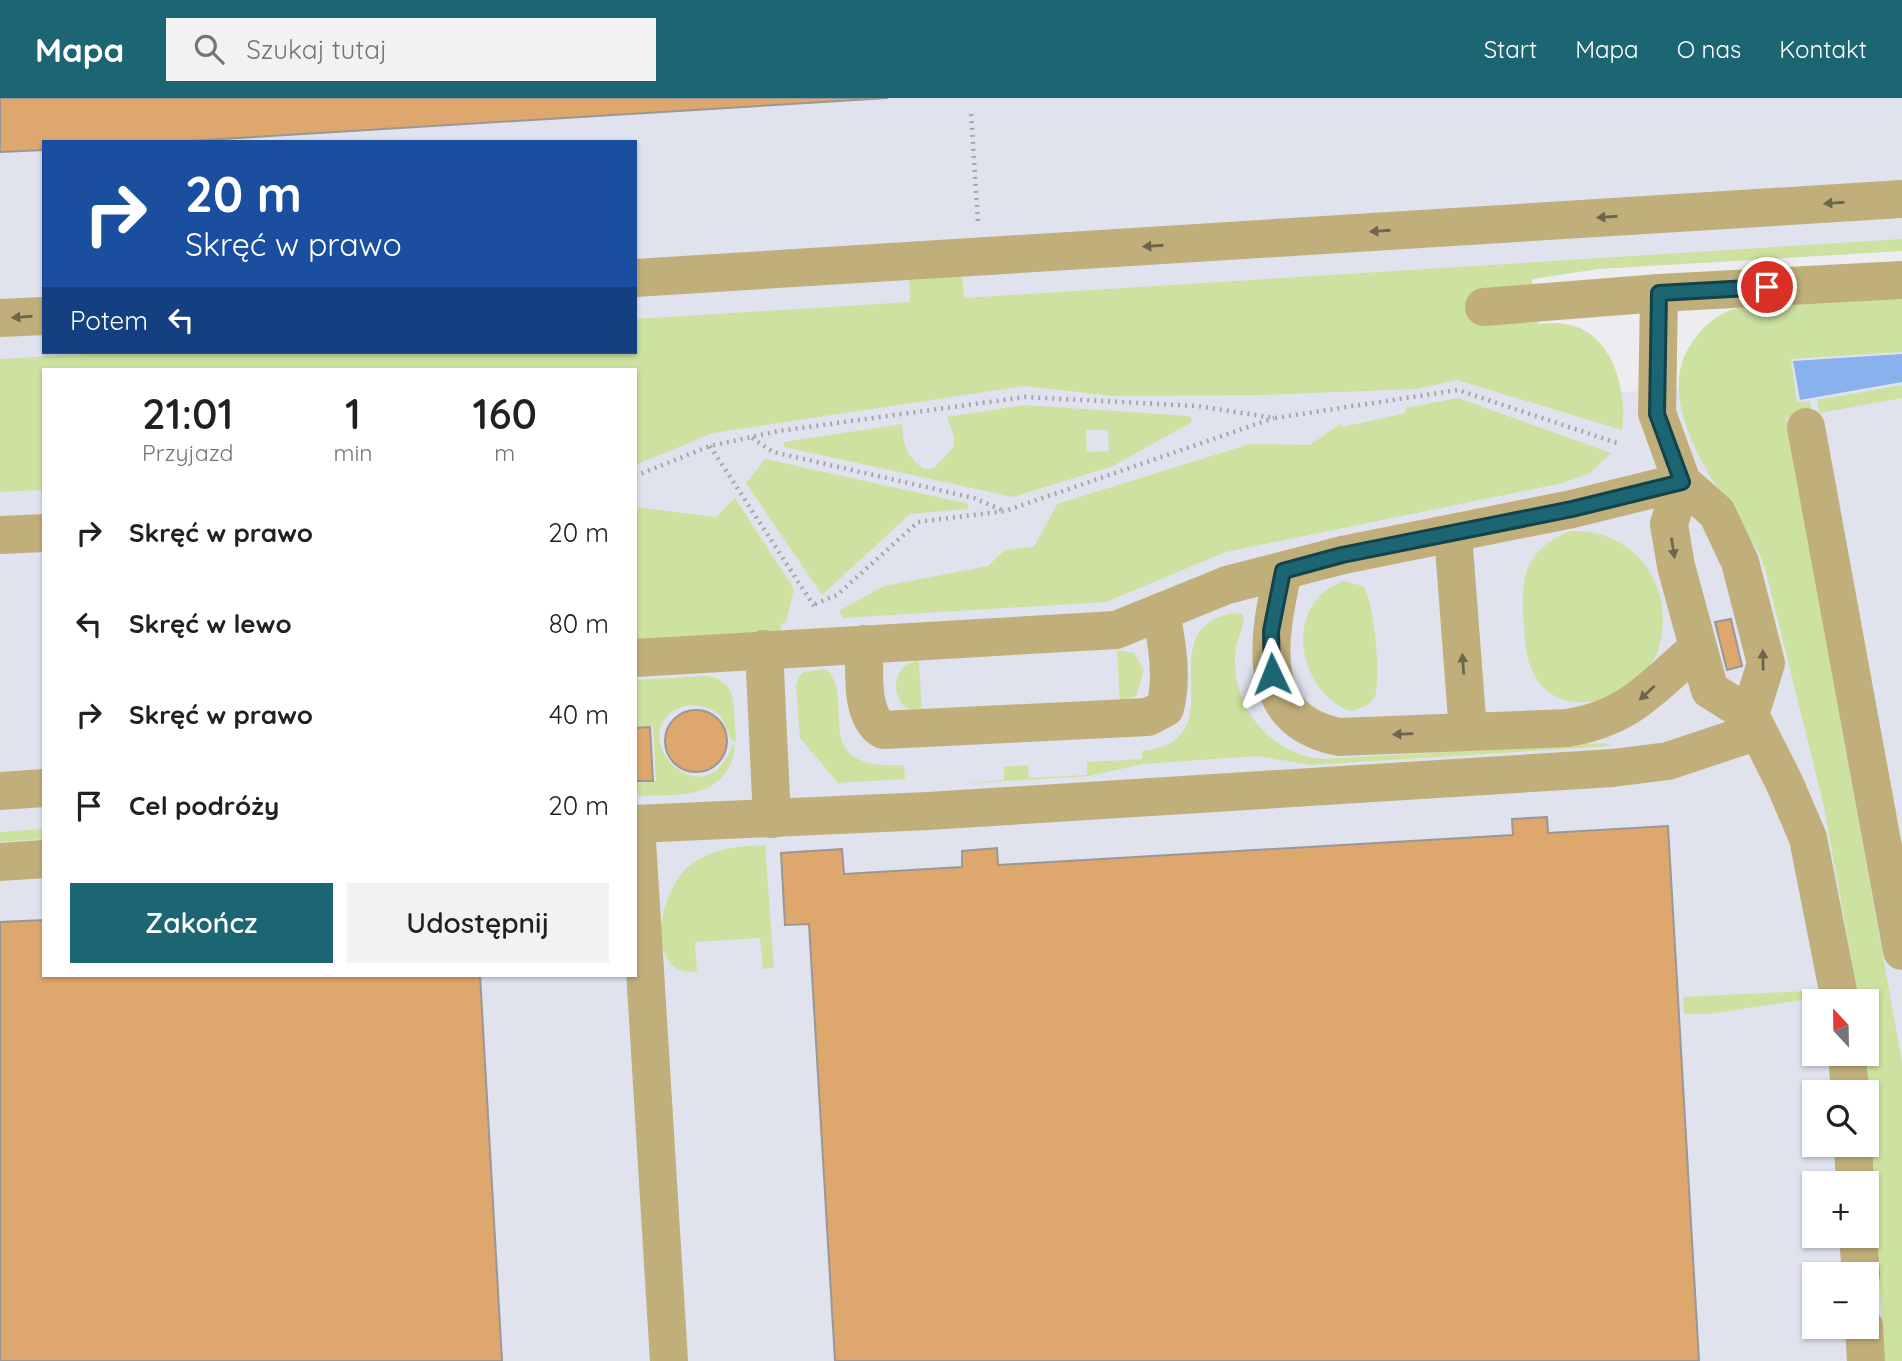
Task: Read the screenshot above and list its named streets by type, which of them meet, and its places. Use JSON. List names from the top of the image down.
{
  "north": "top",
  "page": {
    "header": "Mapa",
    "search": "Szukaj tutaj",
    "nav": [
      "Start",
      "Mapa",
      "O nas",
      "Kontakt"
    ],
    "turn": ["20 m", "Skręć w prawo"],
    "then": "Potem",
    "eta": [
      "21:01",
      "Przyjazd",
      "1",
      "min",
      "160",
      "m"
    ],
    "list": [
      {
        "name": "Skręć w prawo",
        "value": "20 m"
      },
      {
        "name": "Skręć w lewo",
        "value": "80 m"
      },
      {
        "name": "Skręć w prawo",
        "value": "40 m"
      },
      {
        "name": "Cel podróży",
        "value": "20 m"
      }
    ],
    "buttons": ["Zakończ", "Udostępnij"],
    "map_buttons": ["+", "−"]
  }
}
